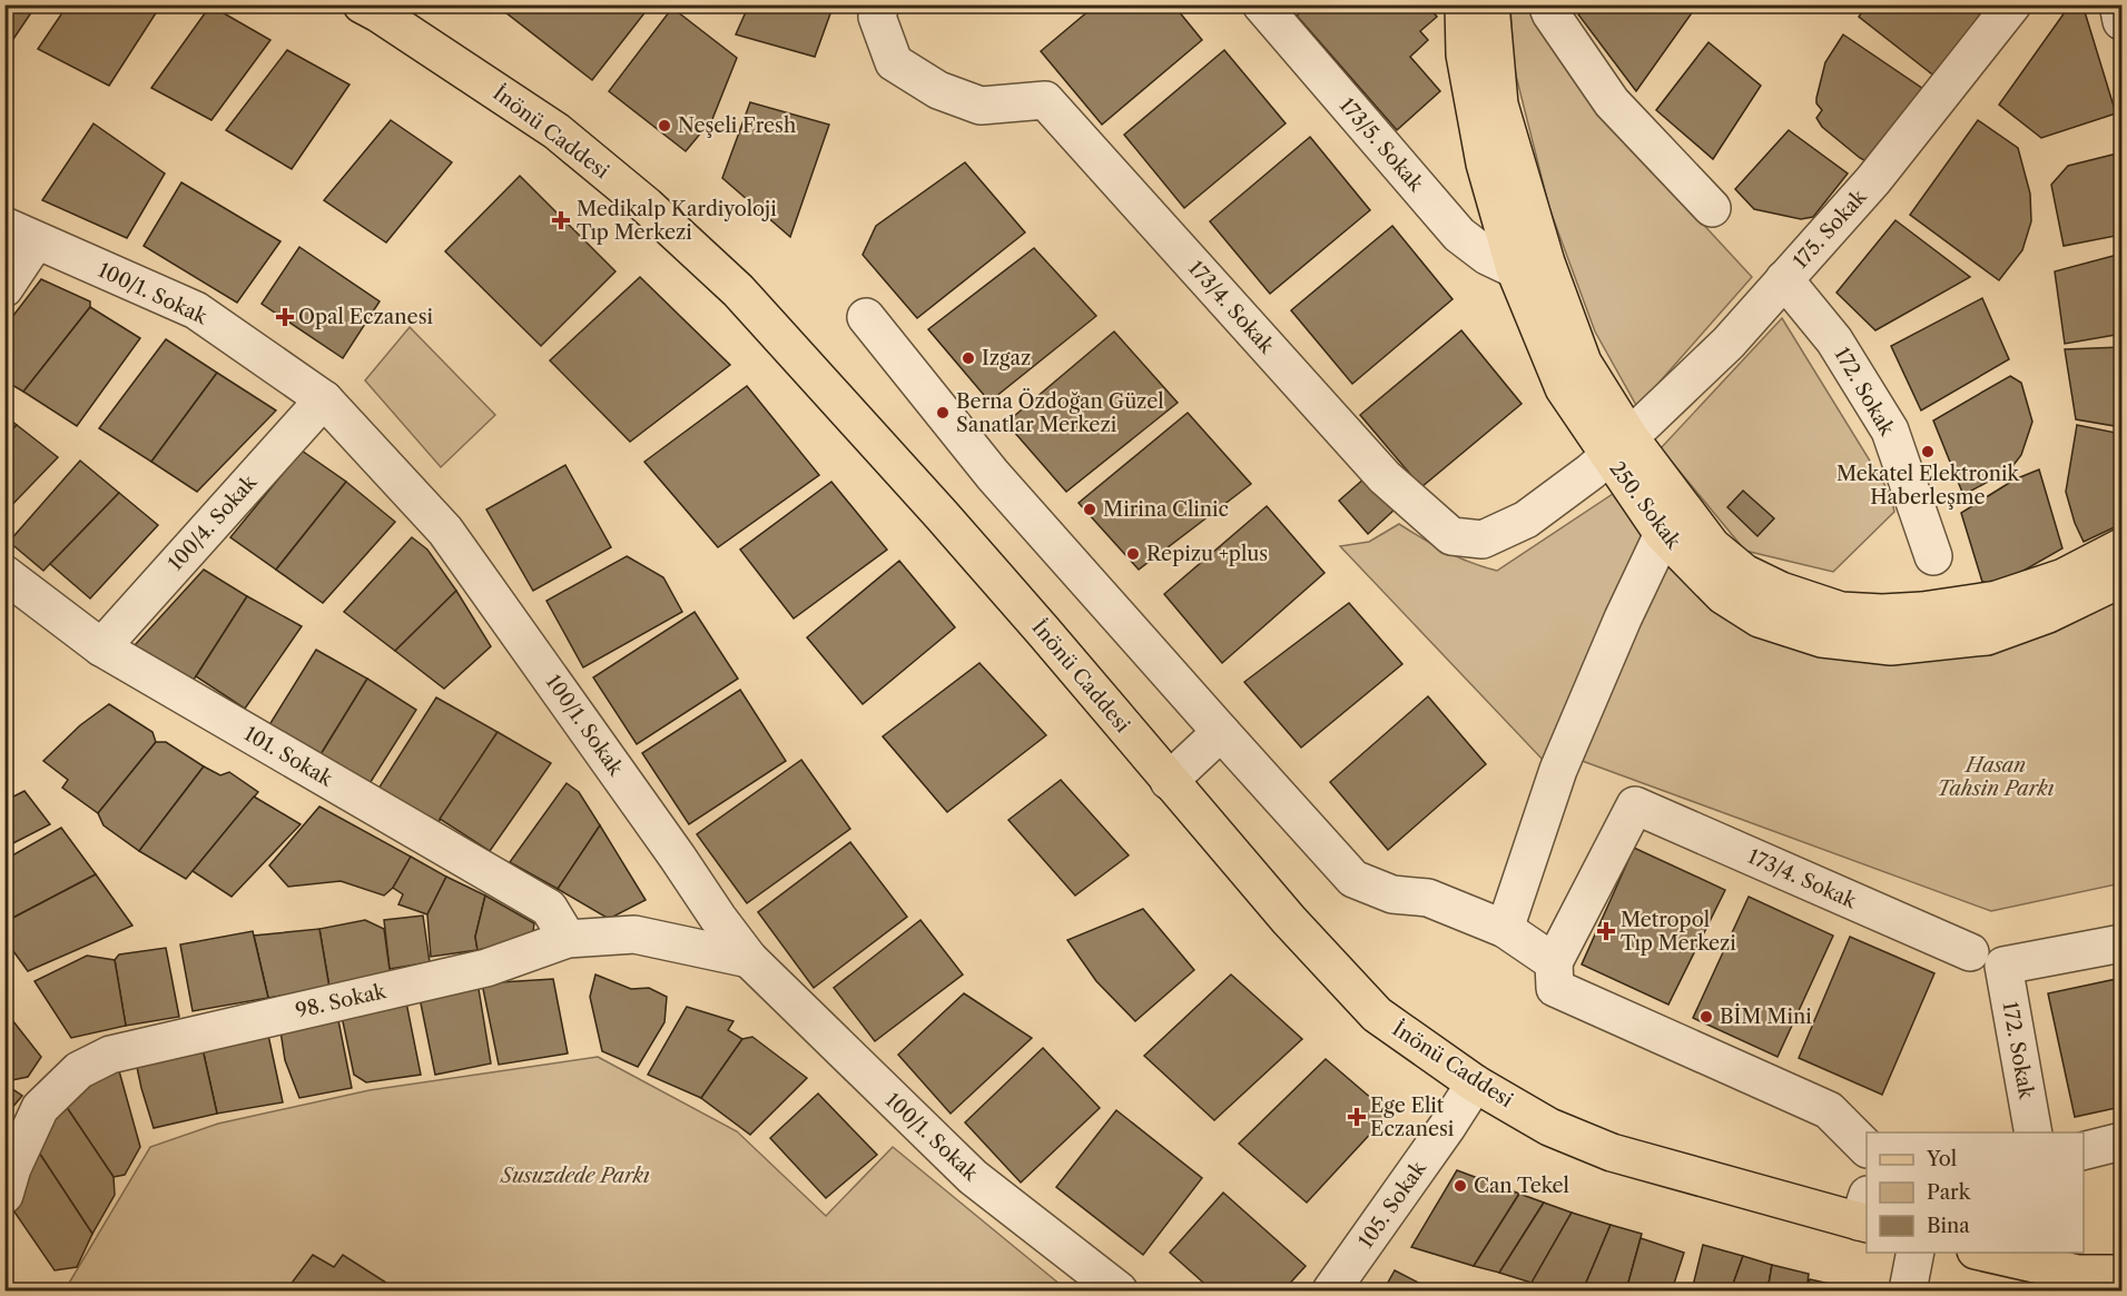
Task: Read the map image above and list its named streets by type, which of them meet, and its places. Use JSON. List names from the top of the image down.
{
  "streets": {
    "main road": ["İnönü Caddesi", "250. Sokak"],
    "street": [
      "173/5. Sokak",
      "175. Sokak",
      "100/1. Sokak",
      "173/4. Sokak",
      "172. Sokak",
      "100/4. Sokak",
      "101. Sokak",
      "98. Sokak",
      "105. Sokak"
    ]
  },
  "crossings": [
    ["İnönü Caddesi", "105. Sokak"],
    ["173/5. Sokak", "250. Sokak"],
    ["175. Sokak", "173/4. Sokak"],
    ["175. Sokak", "172. Sokak"],
    ["175. Sokak", "250. Sokak"],
    ["100/1. Sokak", "100/4. Sokak"],
    ["100/1. Sokak", "98. Sokak"],
    ["173/4. Sokak", "172. Sokak"],
    ["173/4. Sokak", "250. Sokak"],
    ["100/4. Sokak", "101. Sokak"],
    ["101. Sokak", "98. Sokak"]
  ],
  "parks": ["Hasan Tahsin Parkı", "Susuzdede Parkı"],
  "places": {
    "other": [
      "Neşeli Fresh",
      "Izgaz",
      "Berna Özdoğan Güzel Sanatlar Merkezi",
      "Mekatel Elektronik Haberleşme",
      "Mirina Clinic",
      "Repizu +plus",
      "BİM Mini",
      "Can Tekel"
    ],
    "health": [
      "Medikalp Kardiyoloji Tıp Merkezi",
      "Opal Eczanesi",
      "Metropol Tıp Merkezi",
      "Ege Elit Eczanesi"
    ]
  },
  "legend": ["Yol", "Park", "Bina"]
}
